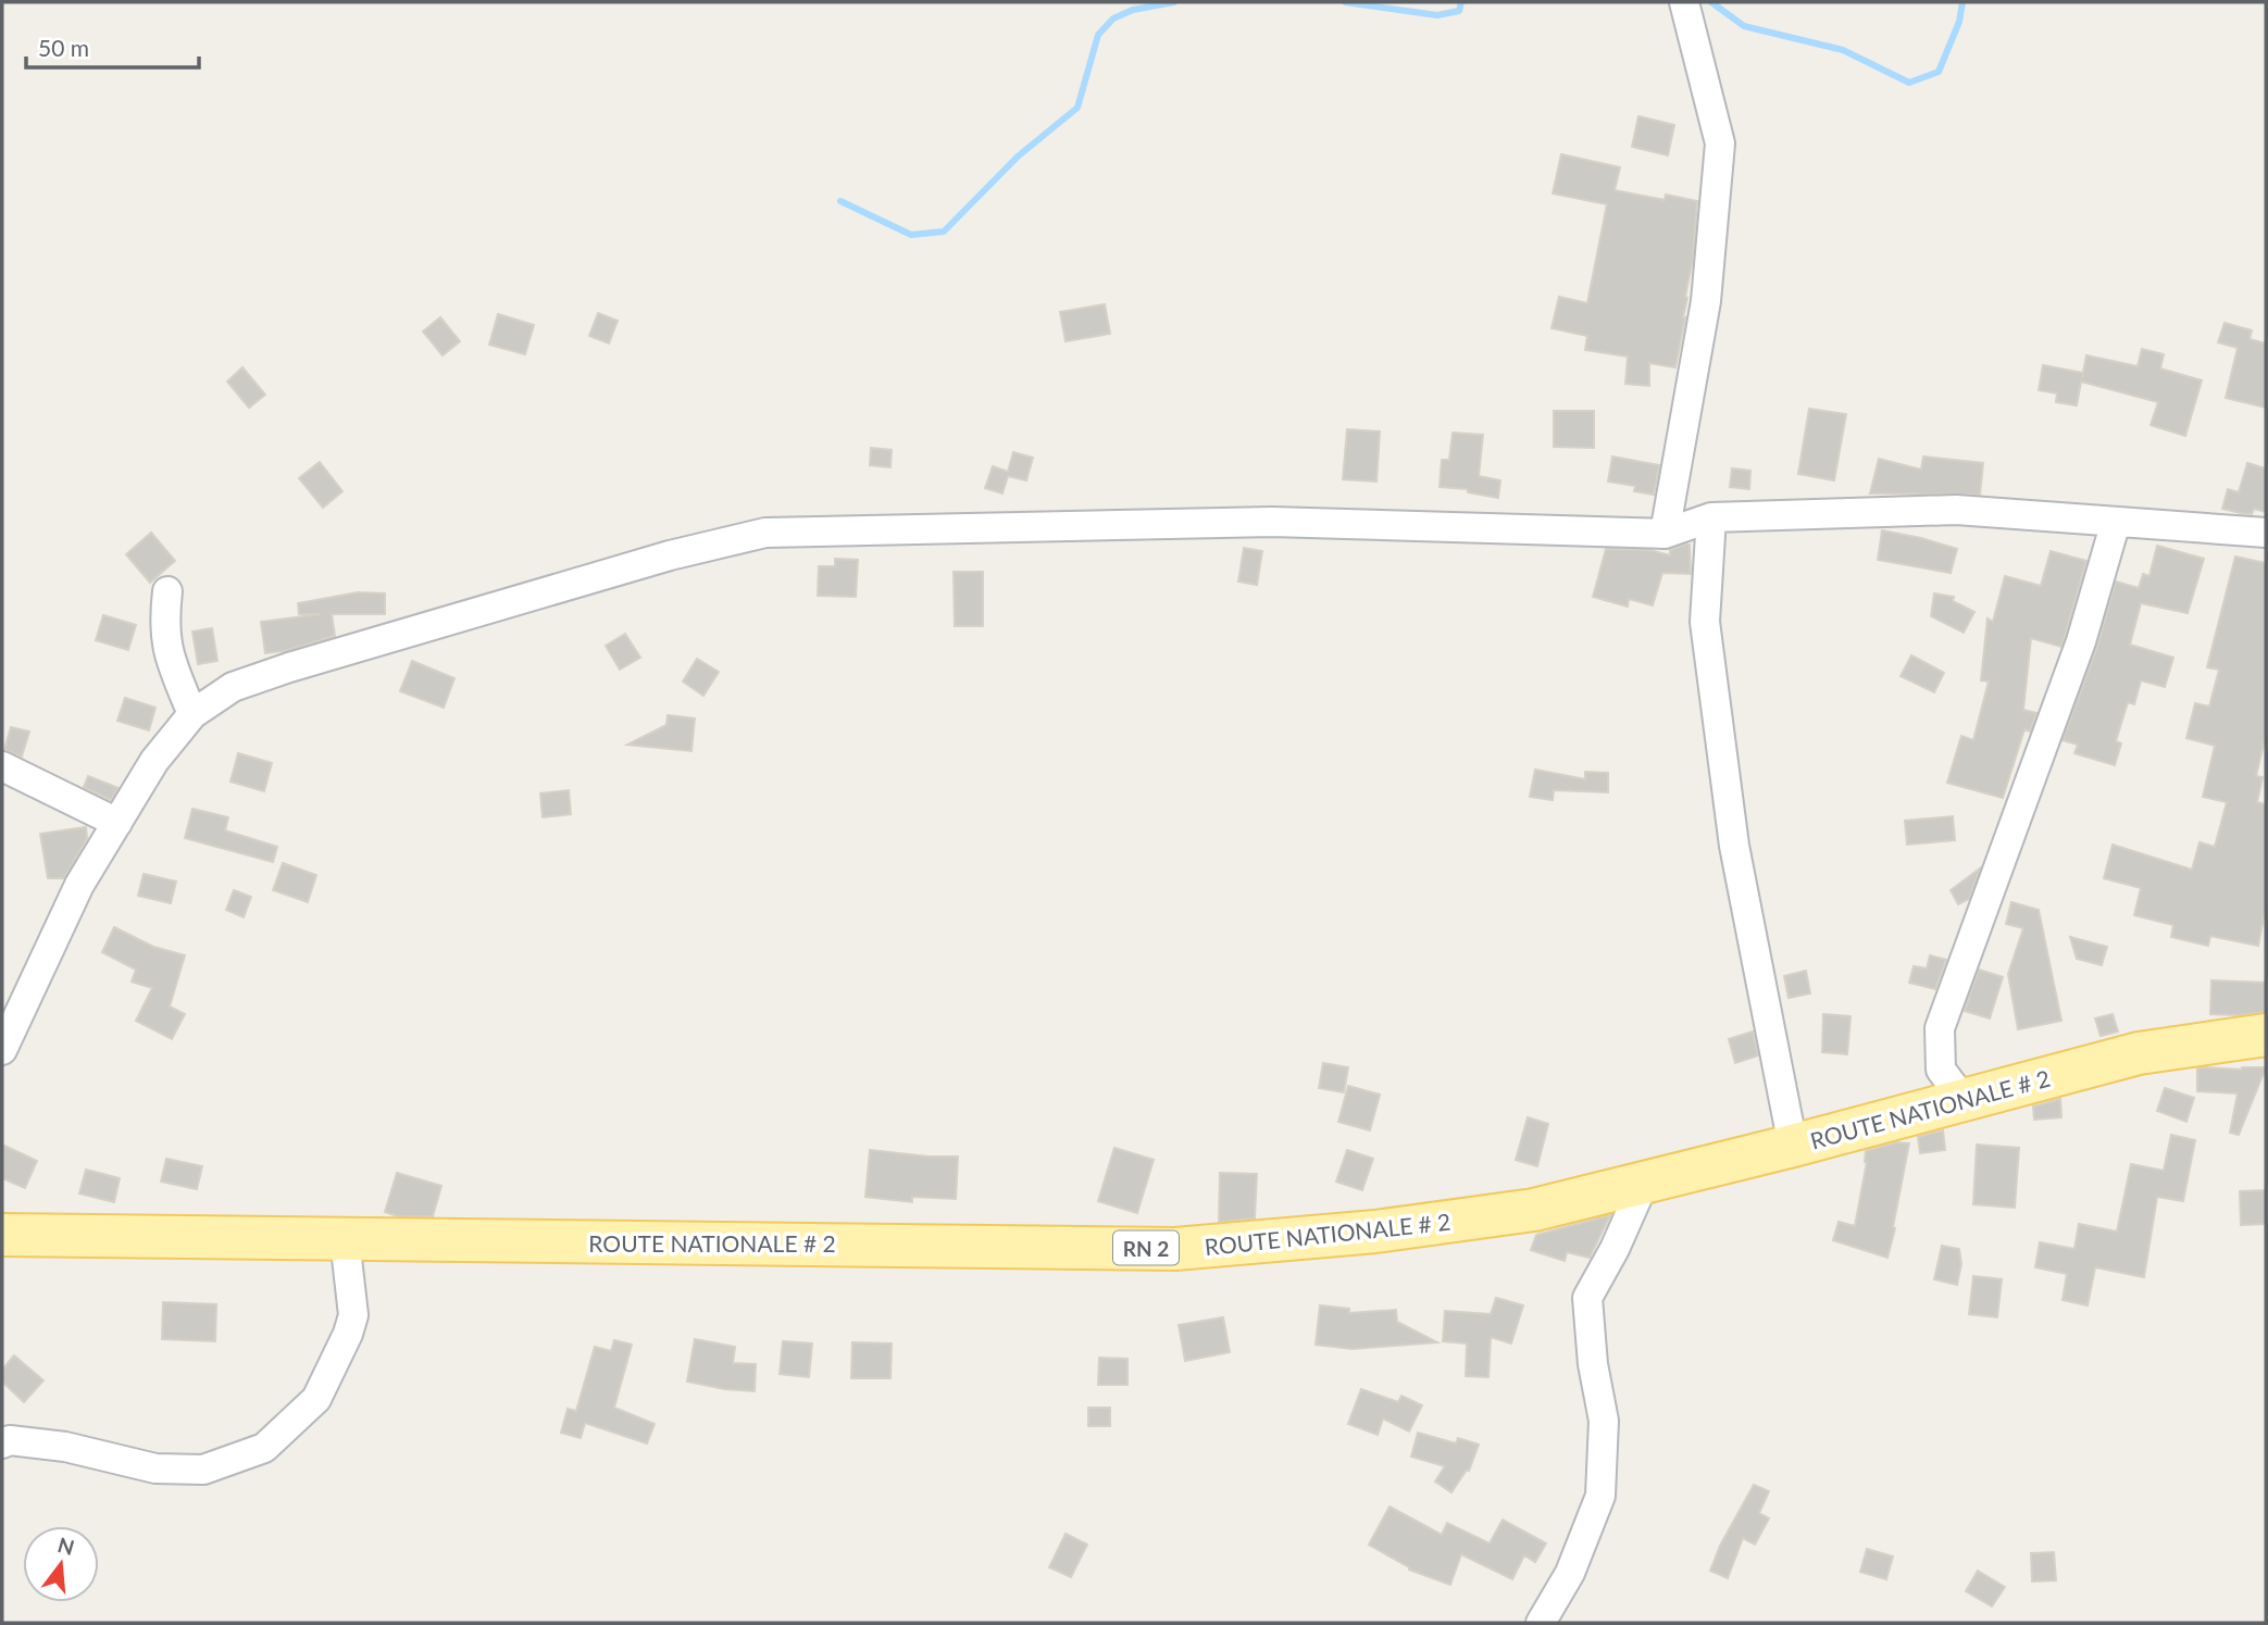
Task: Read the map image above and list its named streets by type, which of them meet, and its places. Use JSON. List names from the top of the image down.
{
  "streets": {
    "main road": ["ROUTE NATIONALE # 2", "RN 2"]
  },
  "scale_bar": "50 m",
  "north": "top"
}
